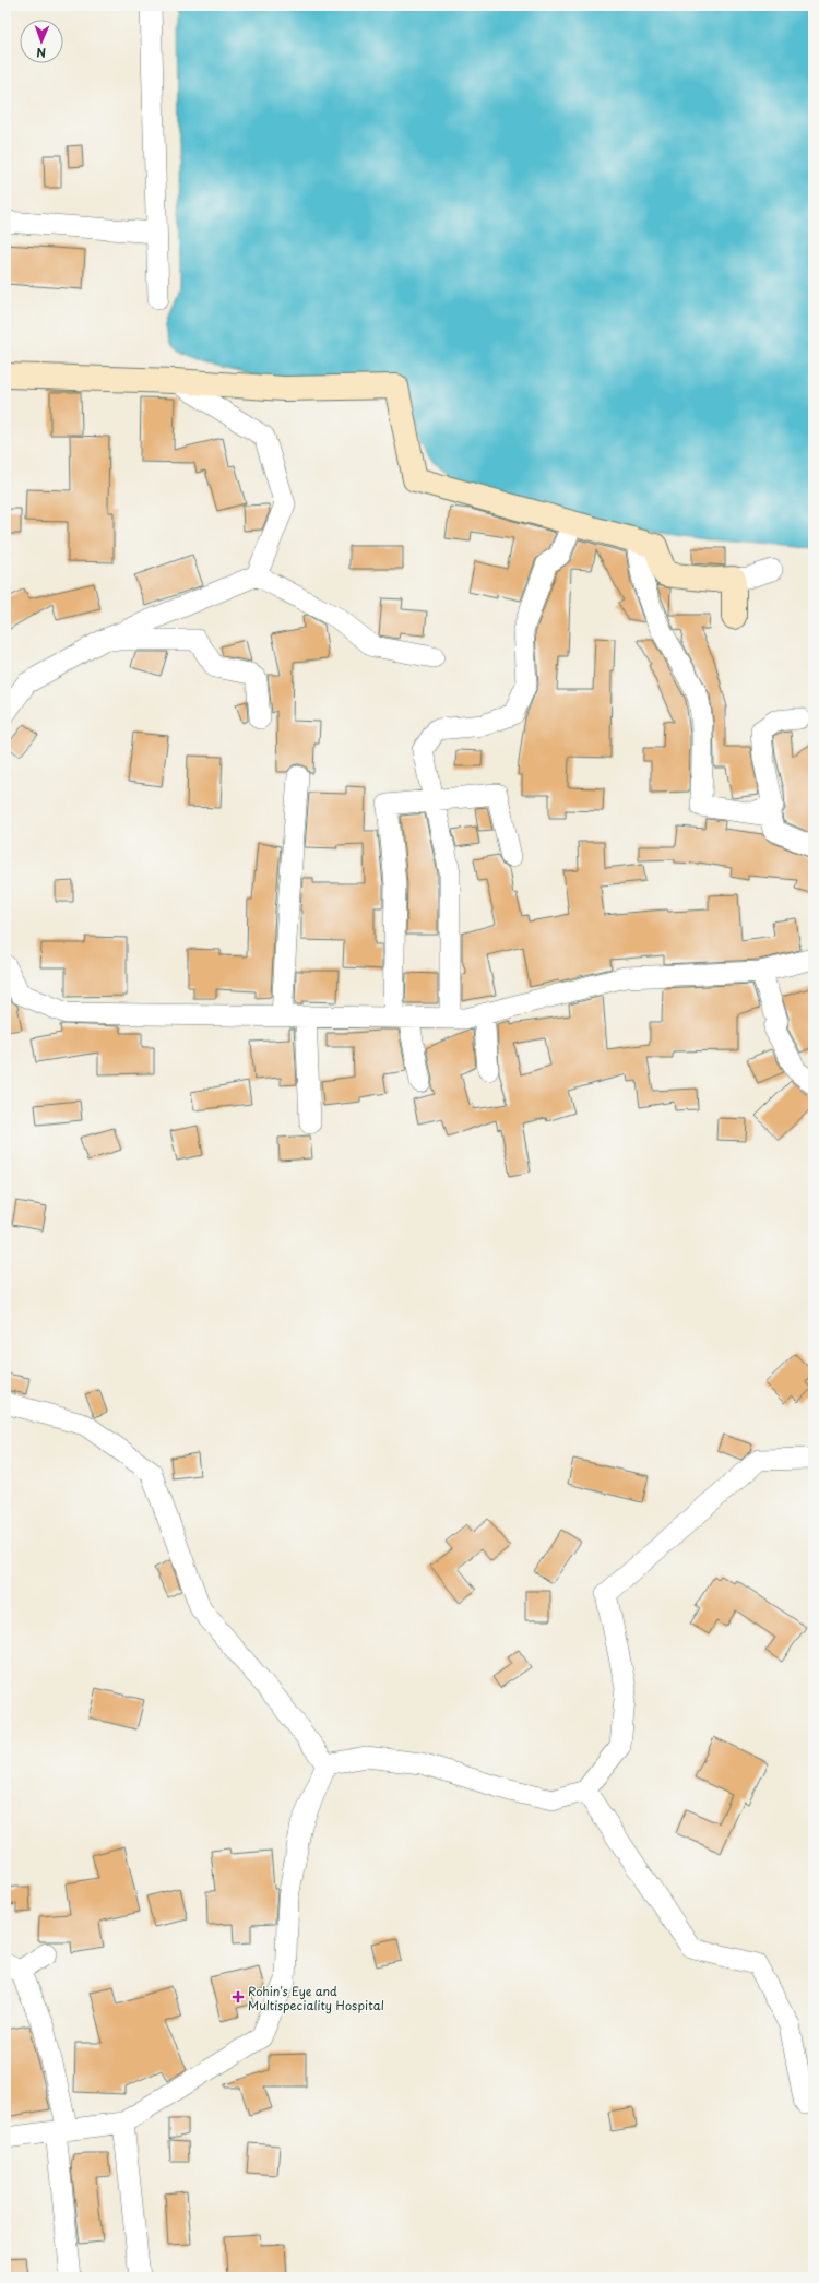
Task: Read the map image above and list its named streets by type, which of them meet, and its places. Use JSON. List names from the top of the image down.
{
  "places": {
    "health": ["Rohin's Eye and Multispeciality Hospital"]
  },
  "north": "bottom"
}
